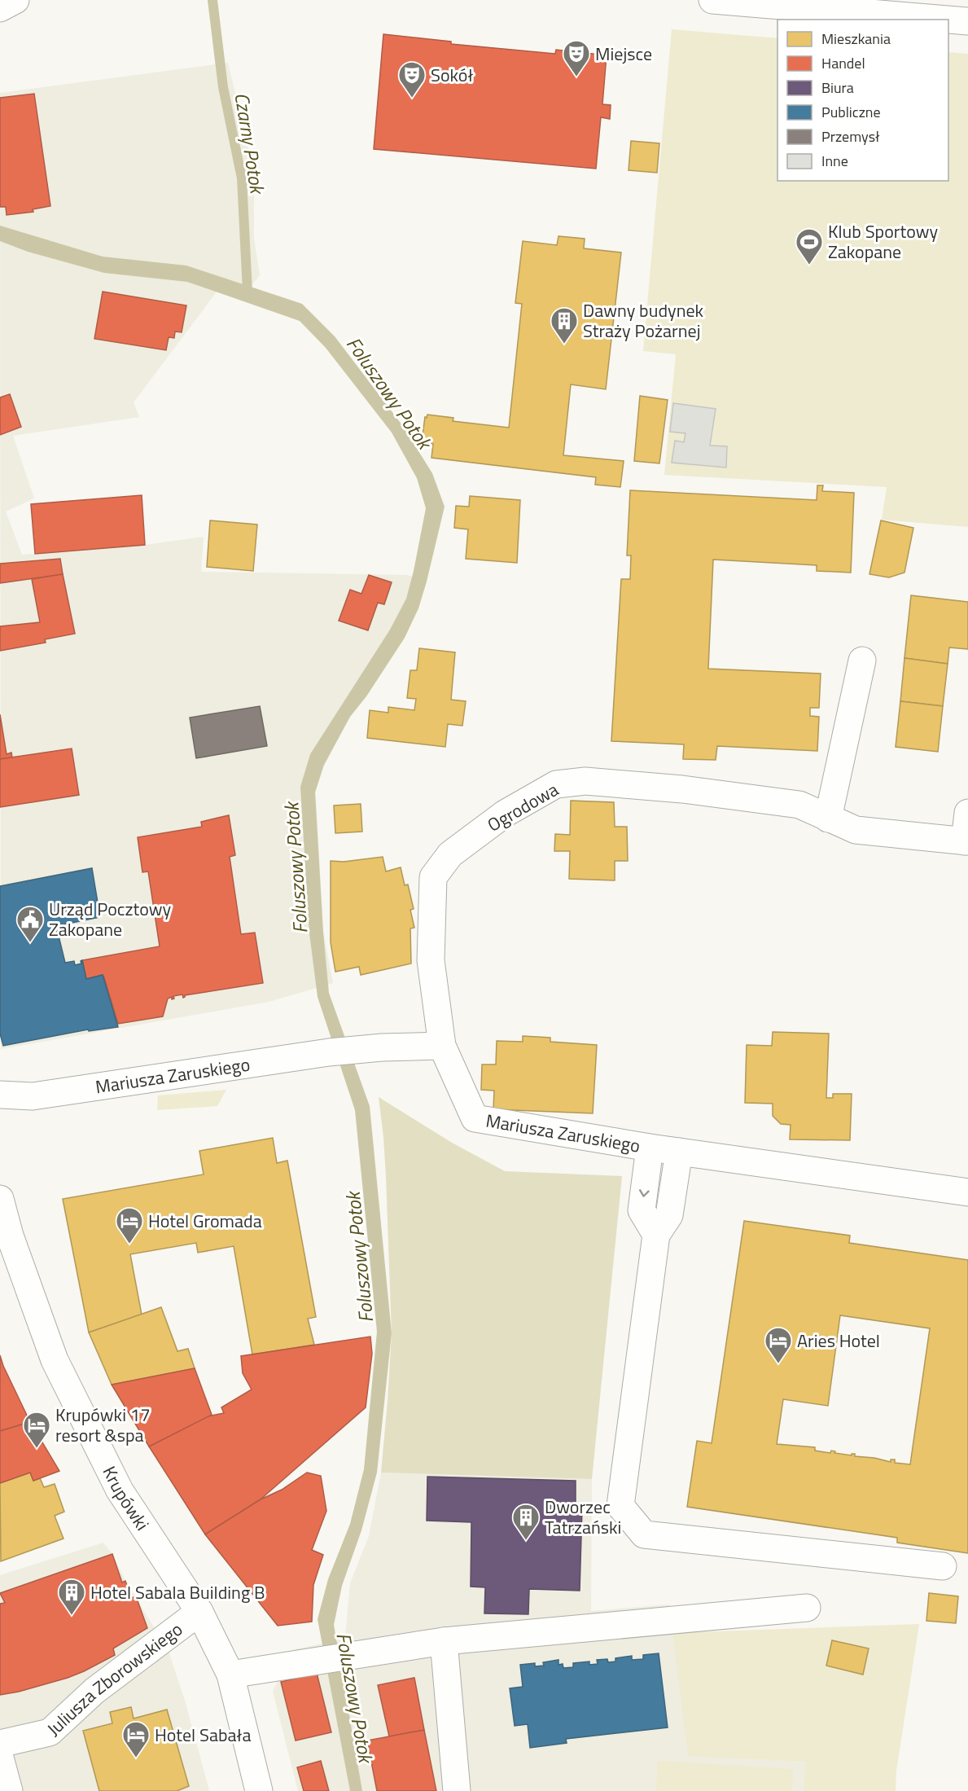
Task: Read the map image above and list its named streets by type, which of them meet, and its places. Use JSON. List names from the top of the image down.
{
  "streets": {
    "street": [
      "Ogrodowa",
      "Mariusza Zaruskiego",
      "Krupówki",
      "Juliusza Zborowskiego"
    ]
  },
  "crossings": [
    ["Ogrodowa", "Mariusza Zaruskiego"],
    ["Krupówki", "Juliusza Zborowskiego"]
  ],
  "water": ["Czarny Potok", "Foluszowy Potok"],
  "places": {
    "theatre": ["Miejsce", "Sokół"],
    "sports": ["Klub Sportowy Zakopane"],
    "building": ["Dawny budynek Straży Pożarnej", "Dworzec Tatrzański", "Hotel Sabala Building B"],
    "public building": ["Urząd Pocztowy Zakopane"],
    "hotel": [
      "Hotel Gromada",
      "Aries Hotel",
      "Krupówki 17 resort &spa",
      "Hotel Sabała"
    ]
  },
  "legend": [
    "Mieszkania",
    "Handel",
    "Biura",
    "Publiczne",
    "Przemysł",
    "Inne"
  ]
}
